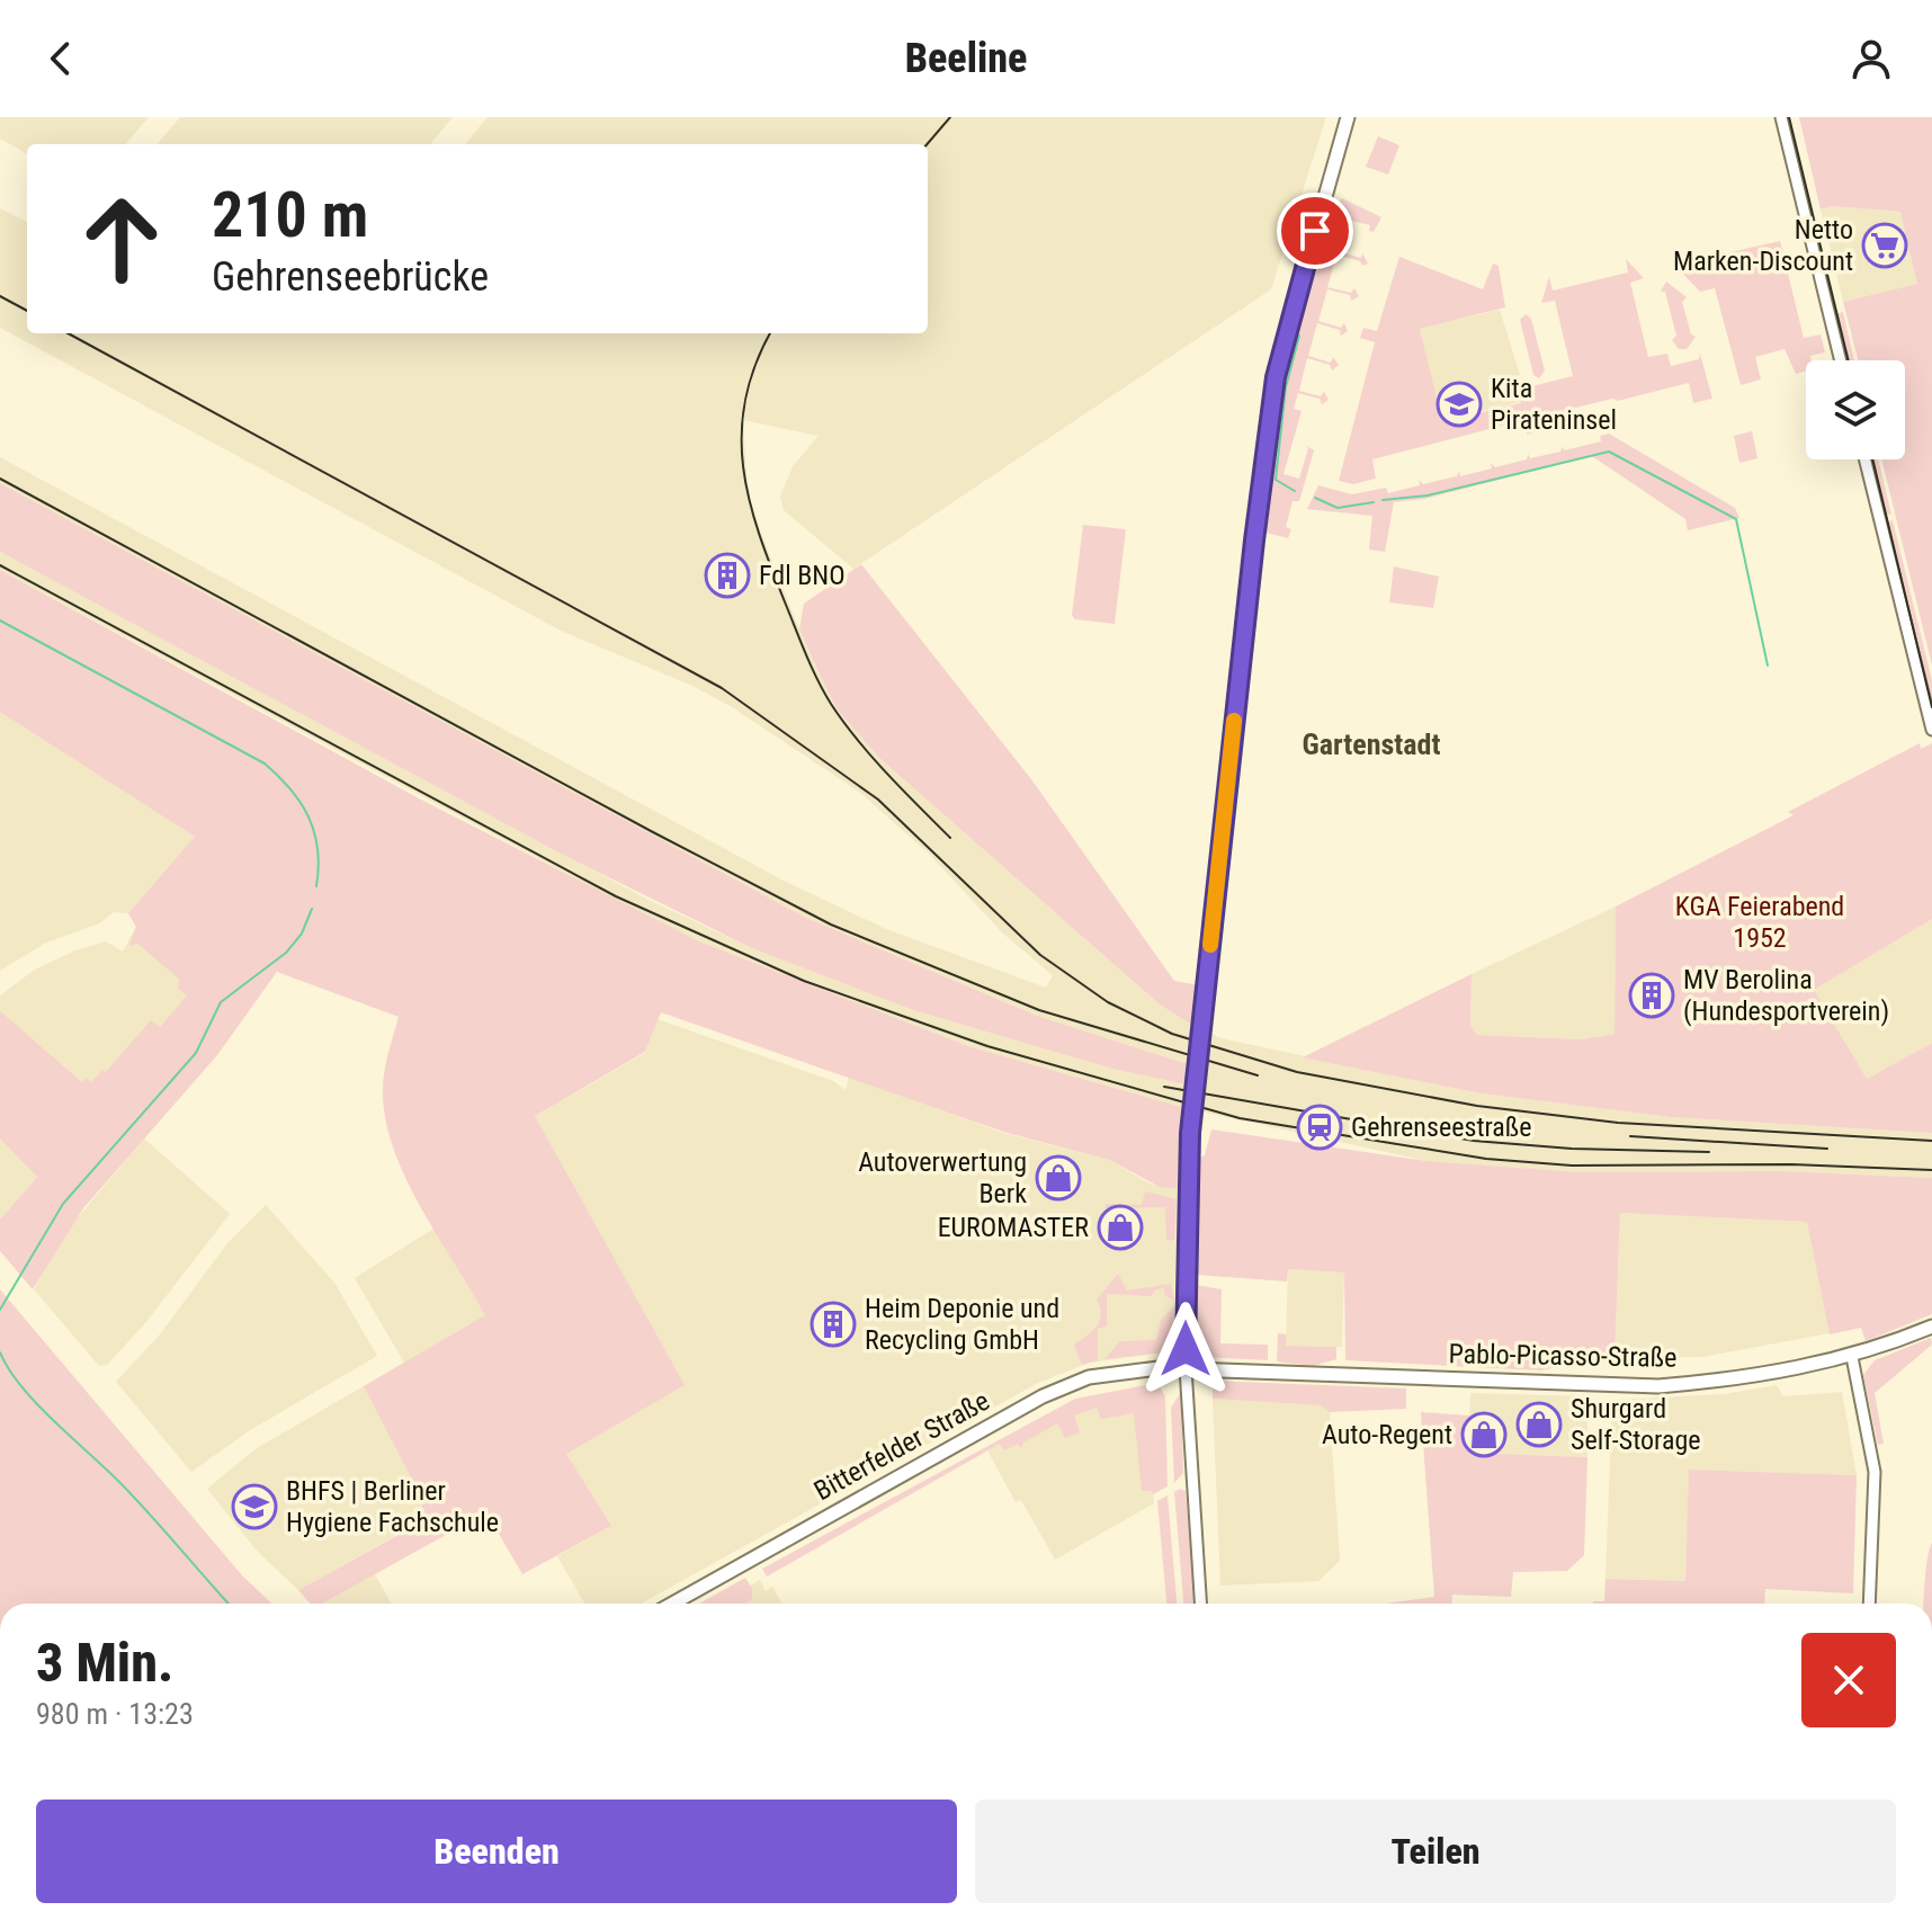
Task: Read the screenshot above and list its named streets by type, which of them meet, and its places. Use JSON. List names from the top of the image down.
{
  "streets": {
    "main road": ["Pablo-Picasso-Straße", "Bitterfelder Straße"]
  },
  "crossings": [
    ["Pablo-Picasso-Straße", "Bitterfelder Straße"]
  ],
  "districts": ["Gartenstadt"],
  "parks": ["KGA Feierabend 1952"],
  "places": {
    "supermarket": ["Netto Marken-Discount"],
    "school or university": ["Kita Pirateninsel", "BHFS | Berliner Hygiene Fachschule"],
    "building": ["Fdl BNO", "MV Berolina (Hundesportverein)", "Heim Deponie und Recycling GmbH"],
    "station": ["Gehrenseestraße"],
    "shop": [
      "Autoverwertung Berk",
      "EUROMASTER",
      "Shurgard Self-Storage",
      "Auto-Regent"
    ]
  },
  "page": {
    "header": "Beeline",
    "turn": ["210 m", "Gehrenseebrücke"],
    "heading": ["3 Min.", "980 m · 13:23"],
    "buttons": ["Beenden", "Teilen"]
  }
}
